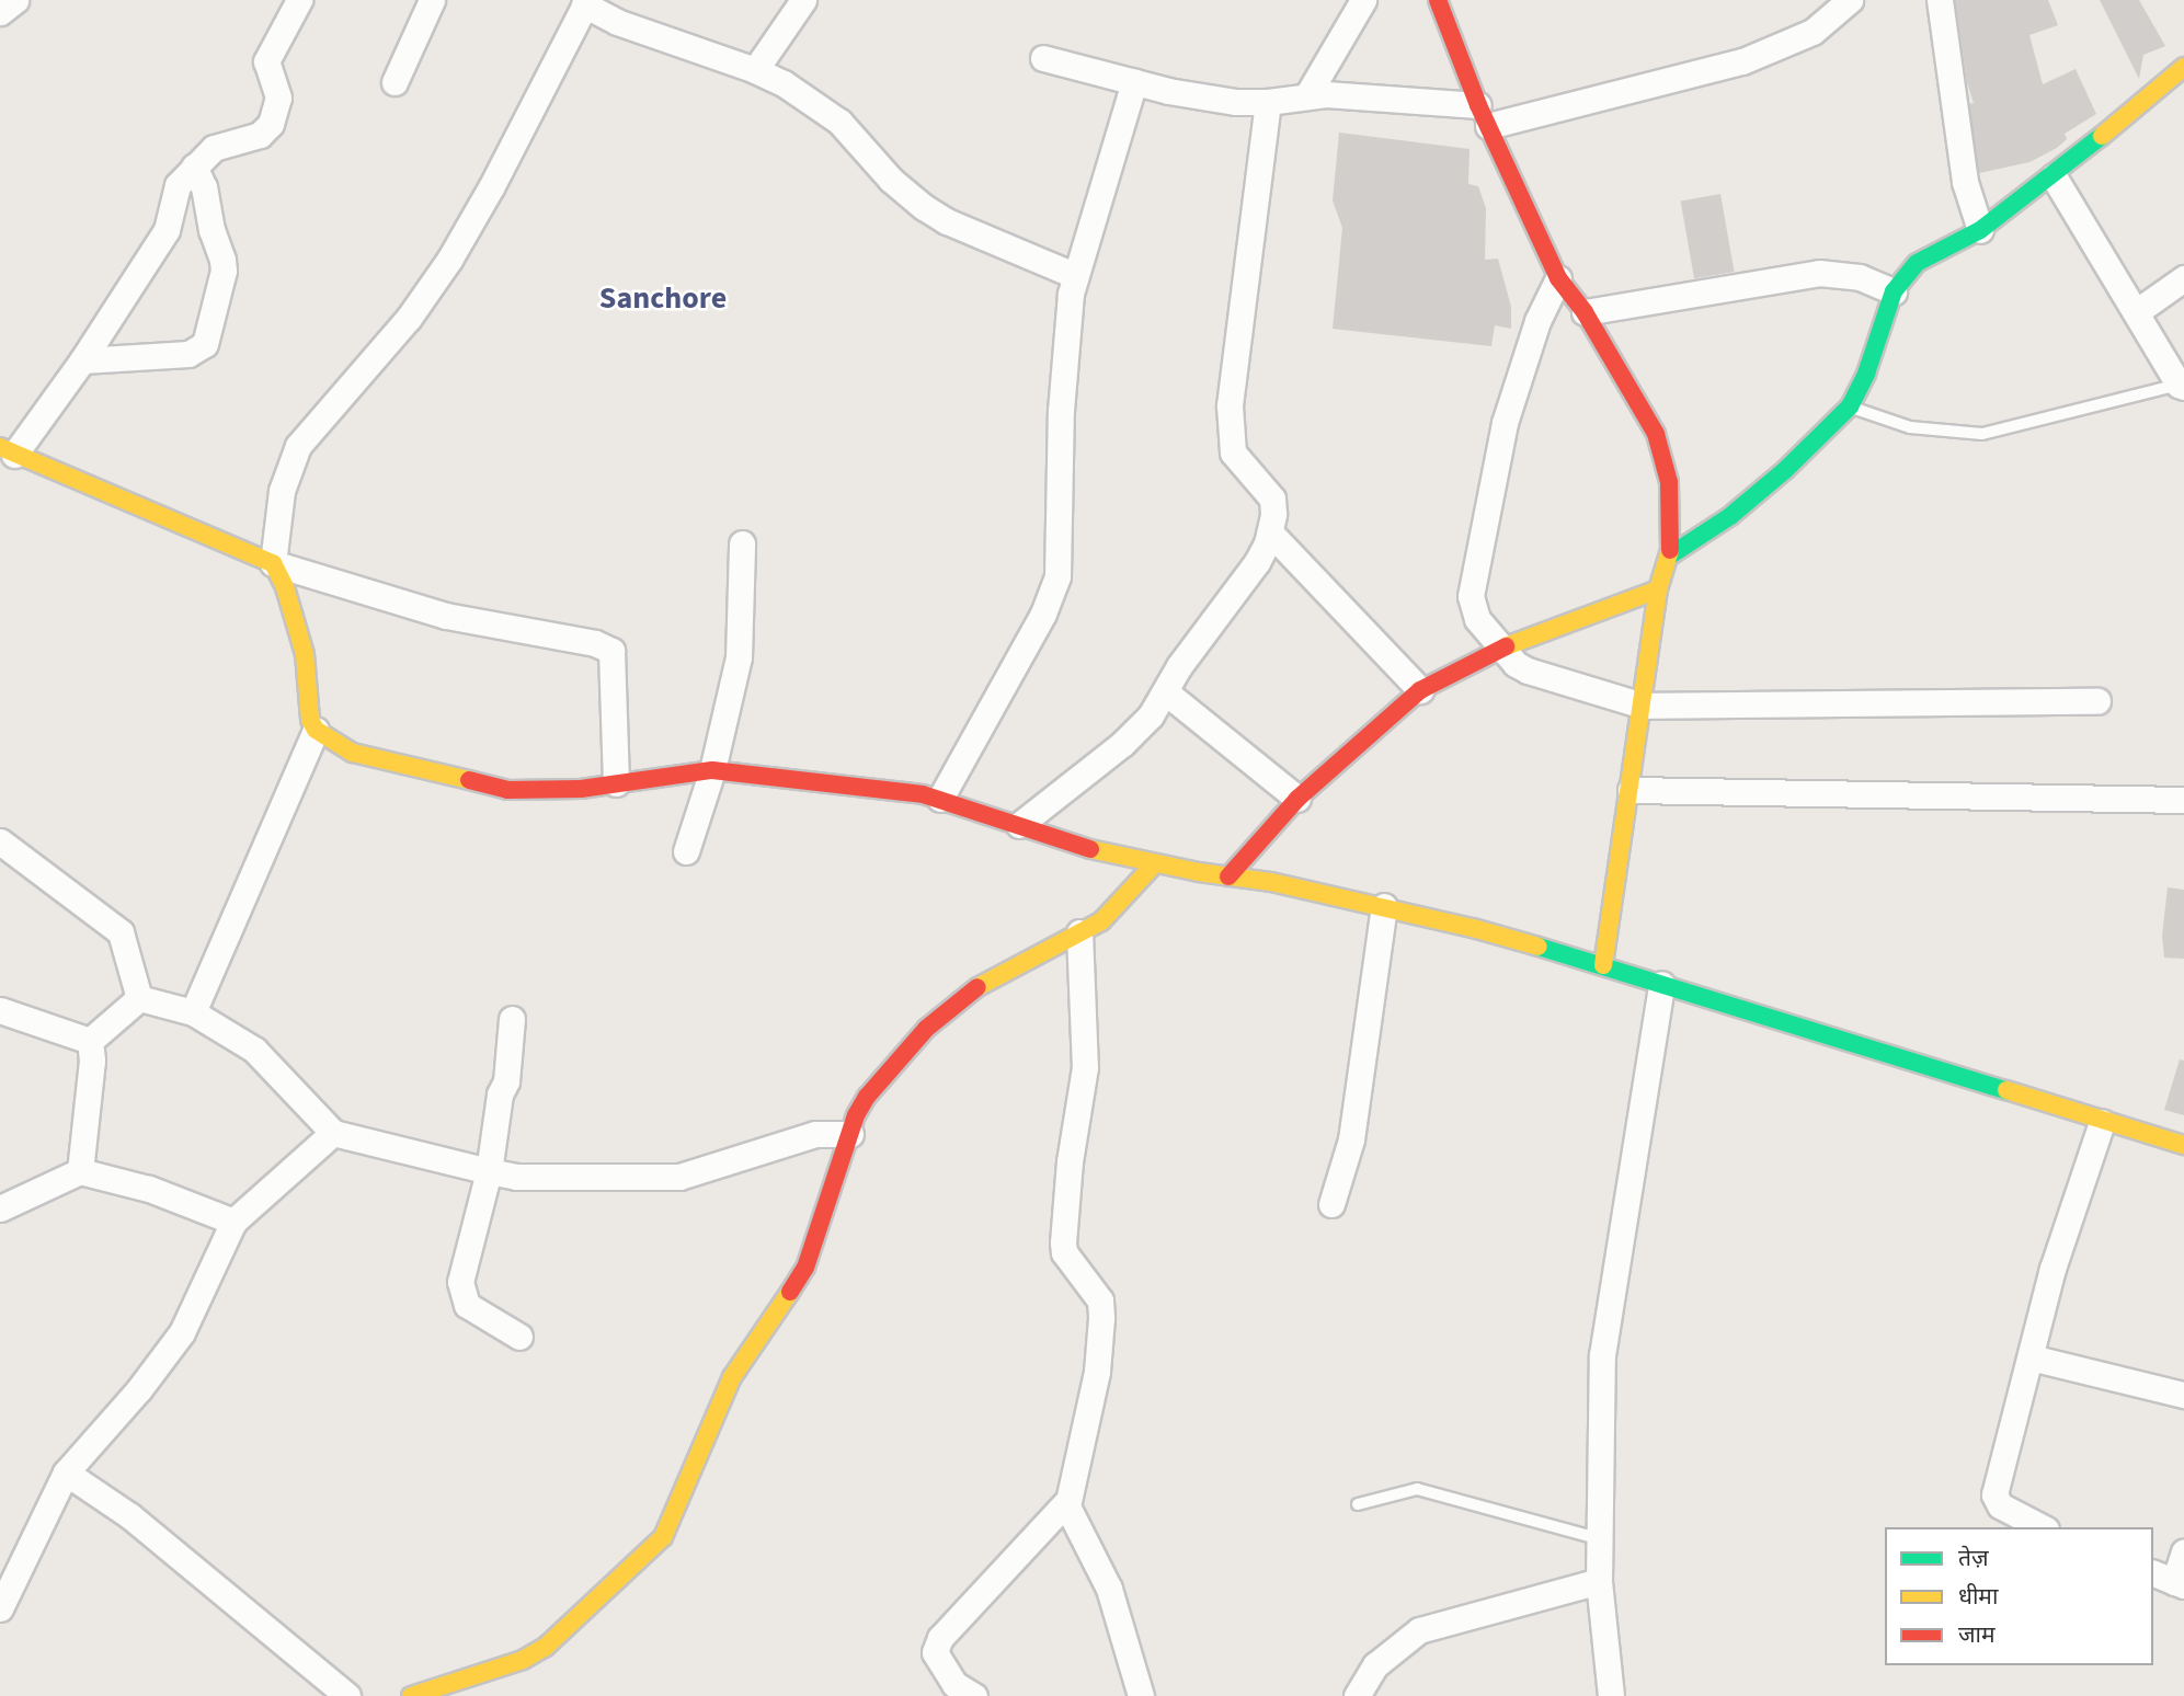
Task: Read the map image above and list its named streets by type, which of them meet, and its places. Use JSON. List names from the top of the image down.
{
  "districts": ["Sanchore"],
  "legend": ["तेज़", "धीमा", "जाम"]
}
